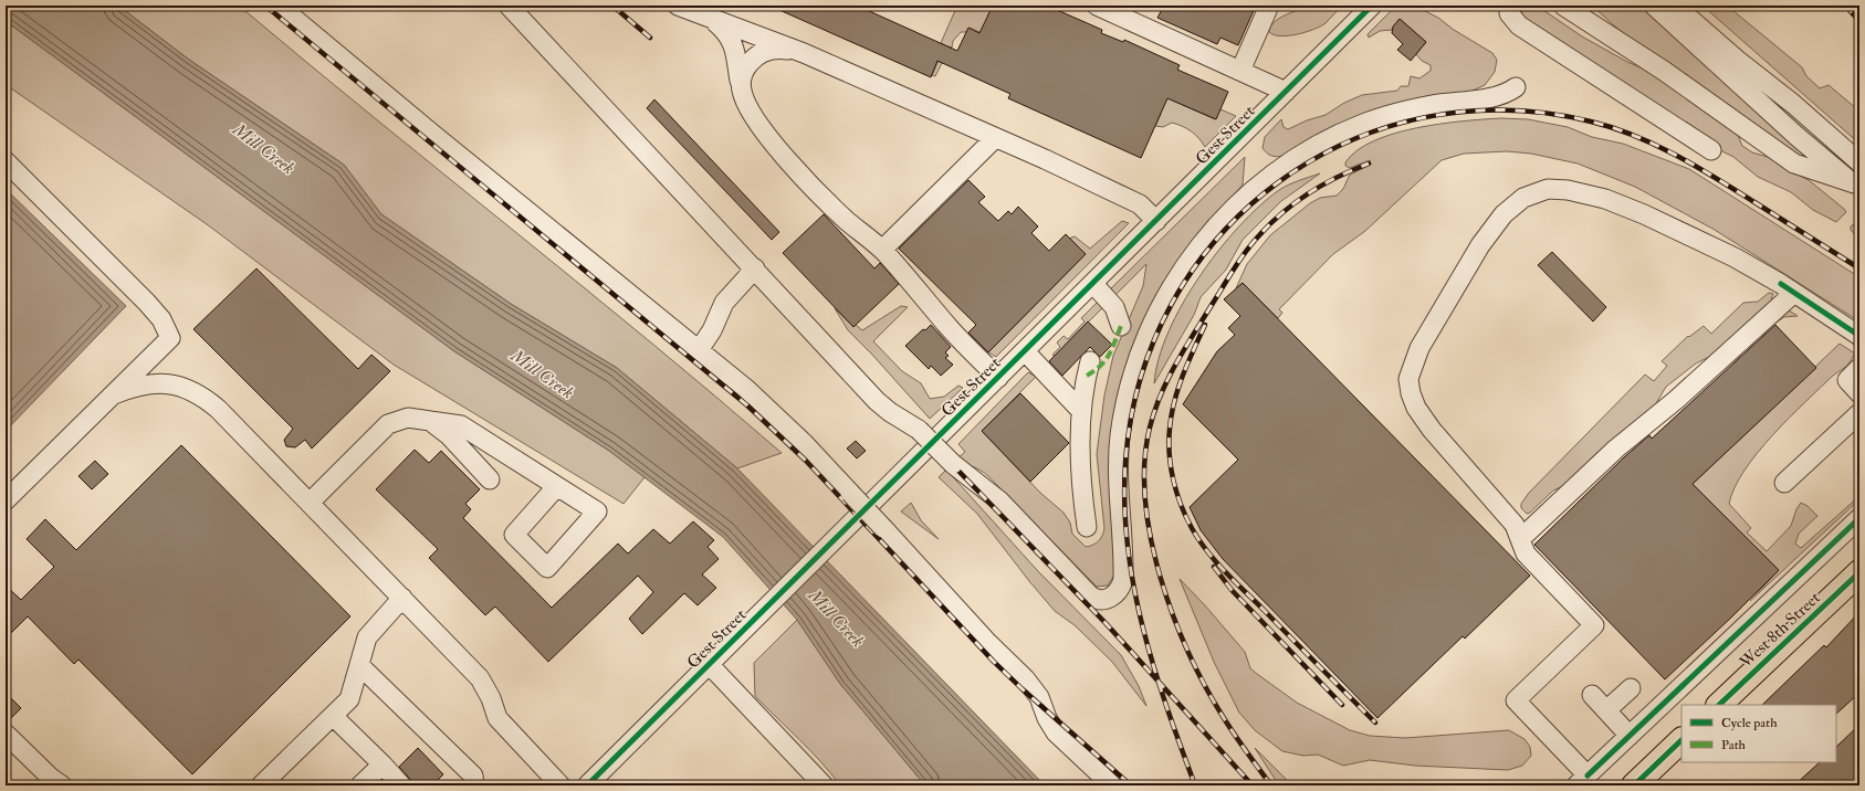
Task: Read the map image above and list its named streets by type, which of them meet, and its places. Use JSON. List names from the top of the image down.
{
  "streets": {
    "main road": ["West 8th Street"],
    "street": ["Gest Street"]
  },
  "water": ["Mill Creek"],
  "legend": ["Cycle path", "Path"]
}
